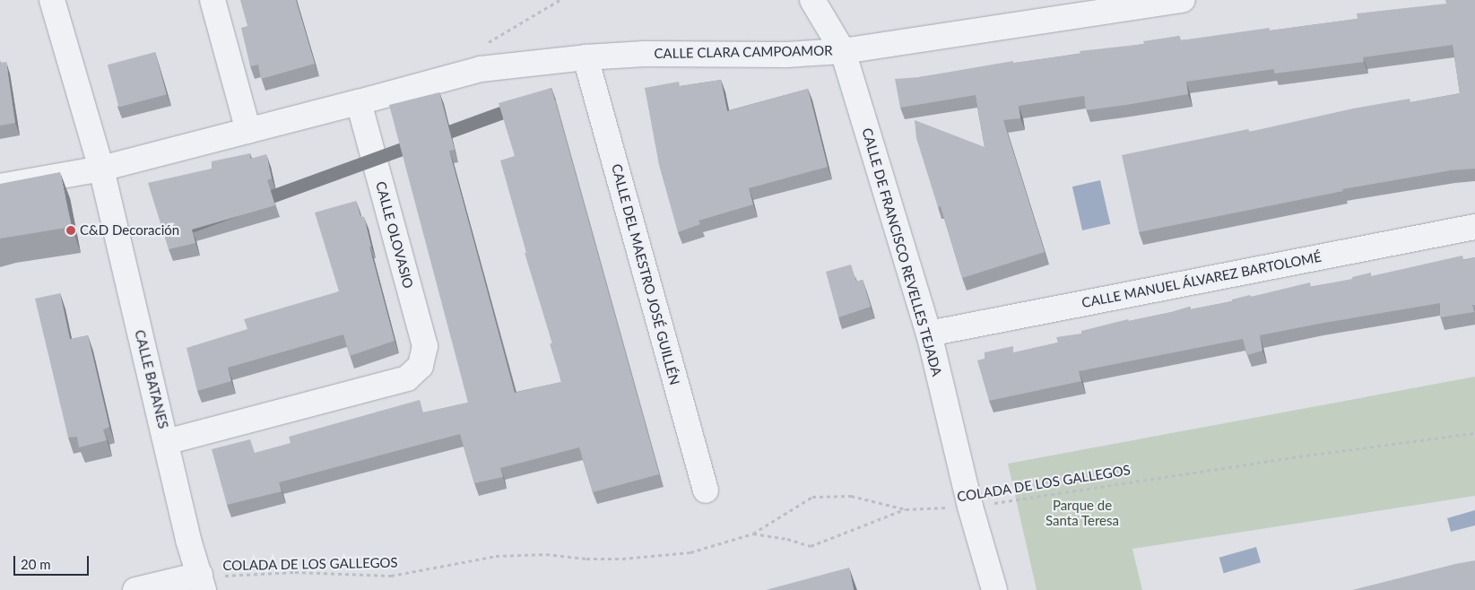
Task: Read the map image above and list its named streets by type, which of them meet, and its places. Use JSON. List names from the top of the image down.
{
  "streets": {
    "street": [
      "CALLE CLARA CAMPOAMOR",
      "CALLE OLOVASIO",
      "CALLE DE FRANCISCO REVELLES TEJADA",
      "CALLE DEL MAESTRO JOSÉ GUILLÉN",
      "CALLE MANUEL ÁLVAREZ BARTOLOMÉ",
      "CALLE BATANES"
    ],
    "path": ["COLADA DE LOS GALLEGOS"]
  },
  "crossings": [
    ["CALLE CLARA CAMPOAMOR", "CALLE OLOVASIO"],
    ["CALLE CLARA CAMPOAMOR", "CALLE DE FRANCISCO REVELLES TEJADA"],
    ["CALLE CLARA CAMPOAMOR", "CALLE DEL MAESTRO JOSÉ GUILLÉN"],
    ["CALLE OLOVASIO", "CALLE BATANES"],
    ["CALLE DE FRANCISCO REVELLES TEJADA", "CALLE MANUEL ÁLVAREZ BARTOLOMÉ"],
    ["CALLE DE FRANCISCO REVELLES TEJADA", "COLADA DE LOS GALLEGOS"],
    ["CALLE BATANES", "COLADA DE LOS GALLEGOS"]
  ],
  "parks": ["Parque de Santa Teresa"],
  "places": ["C&D Decoración"],
  "scale_bar": "20 m"
}
